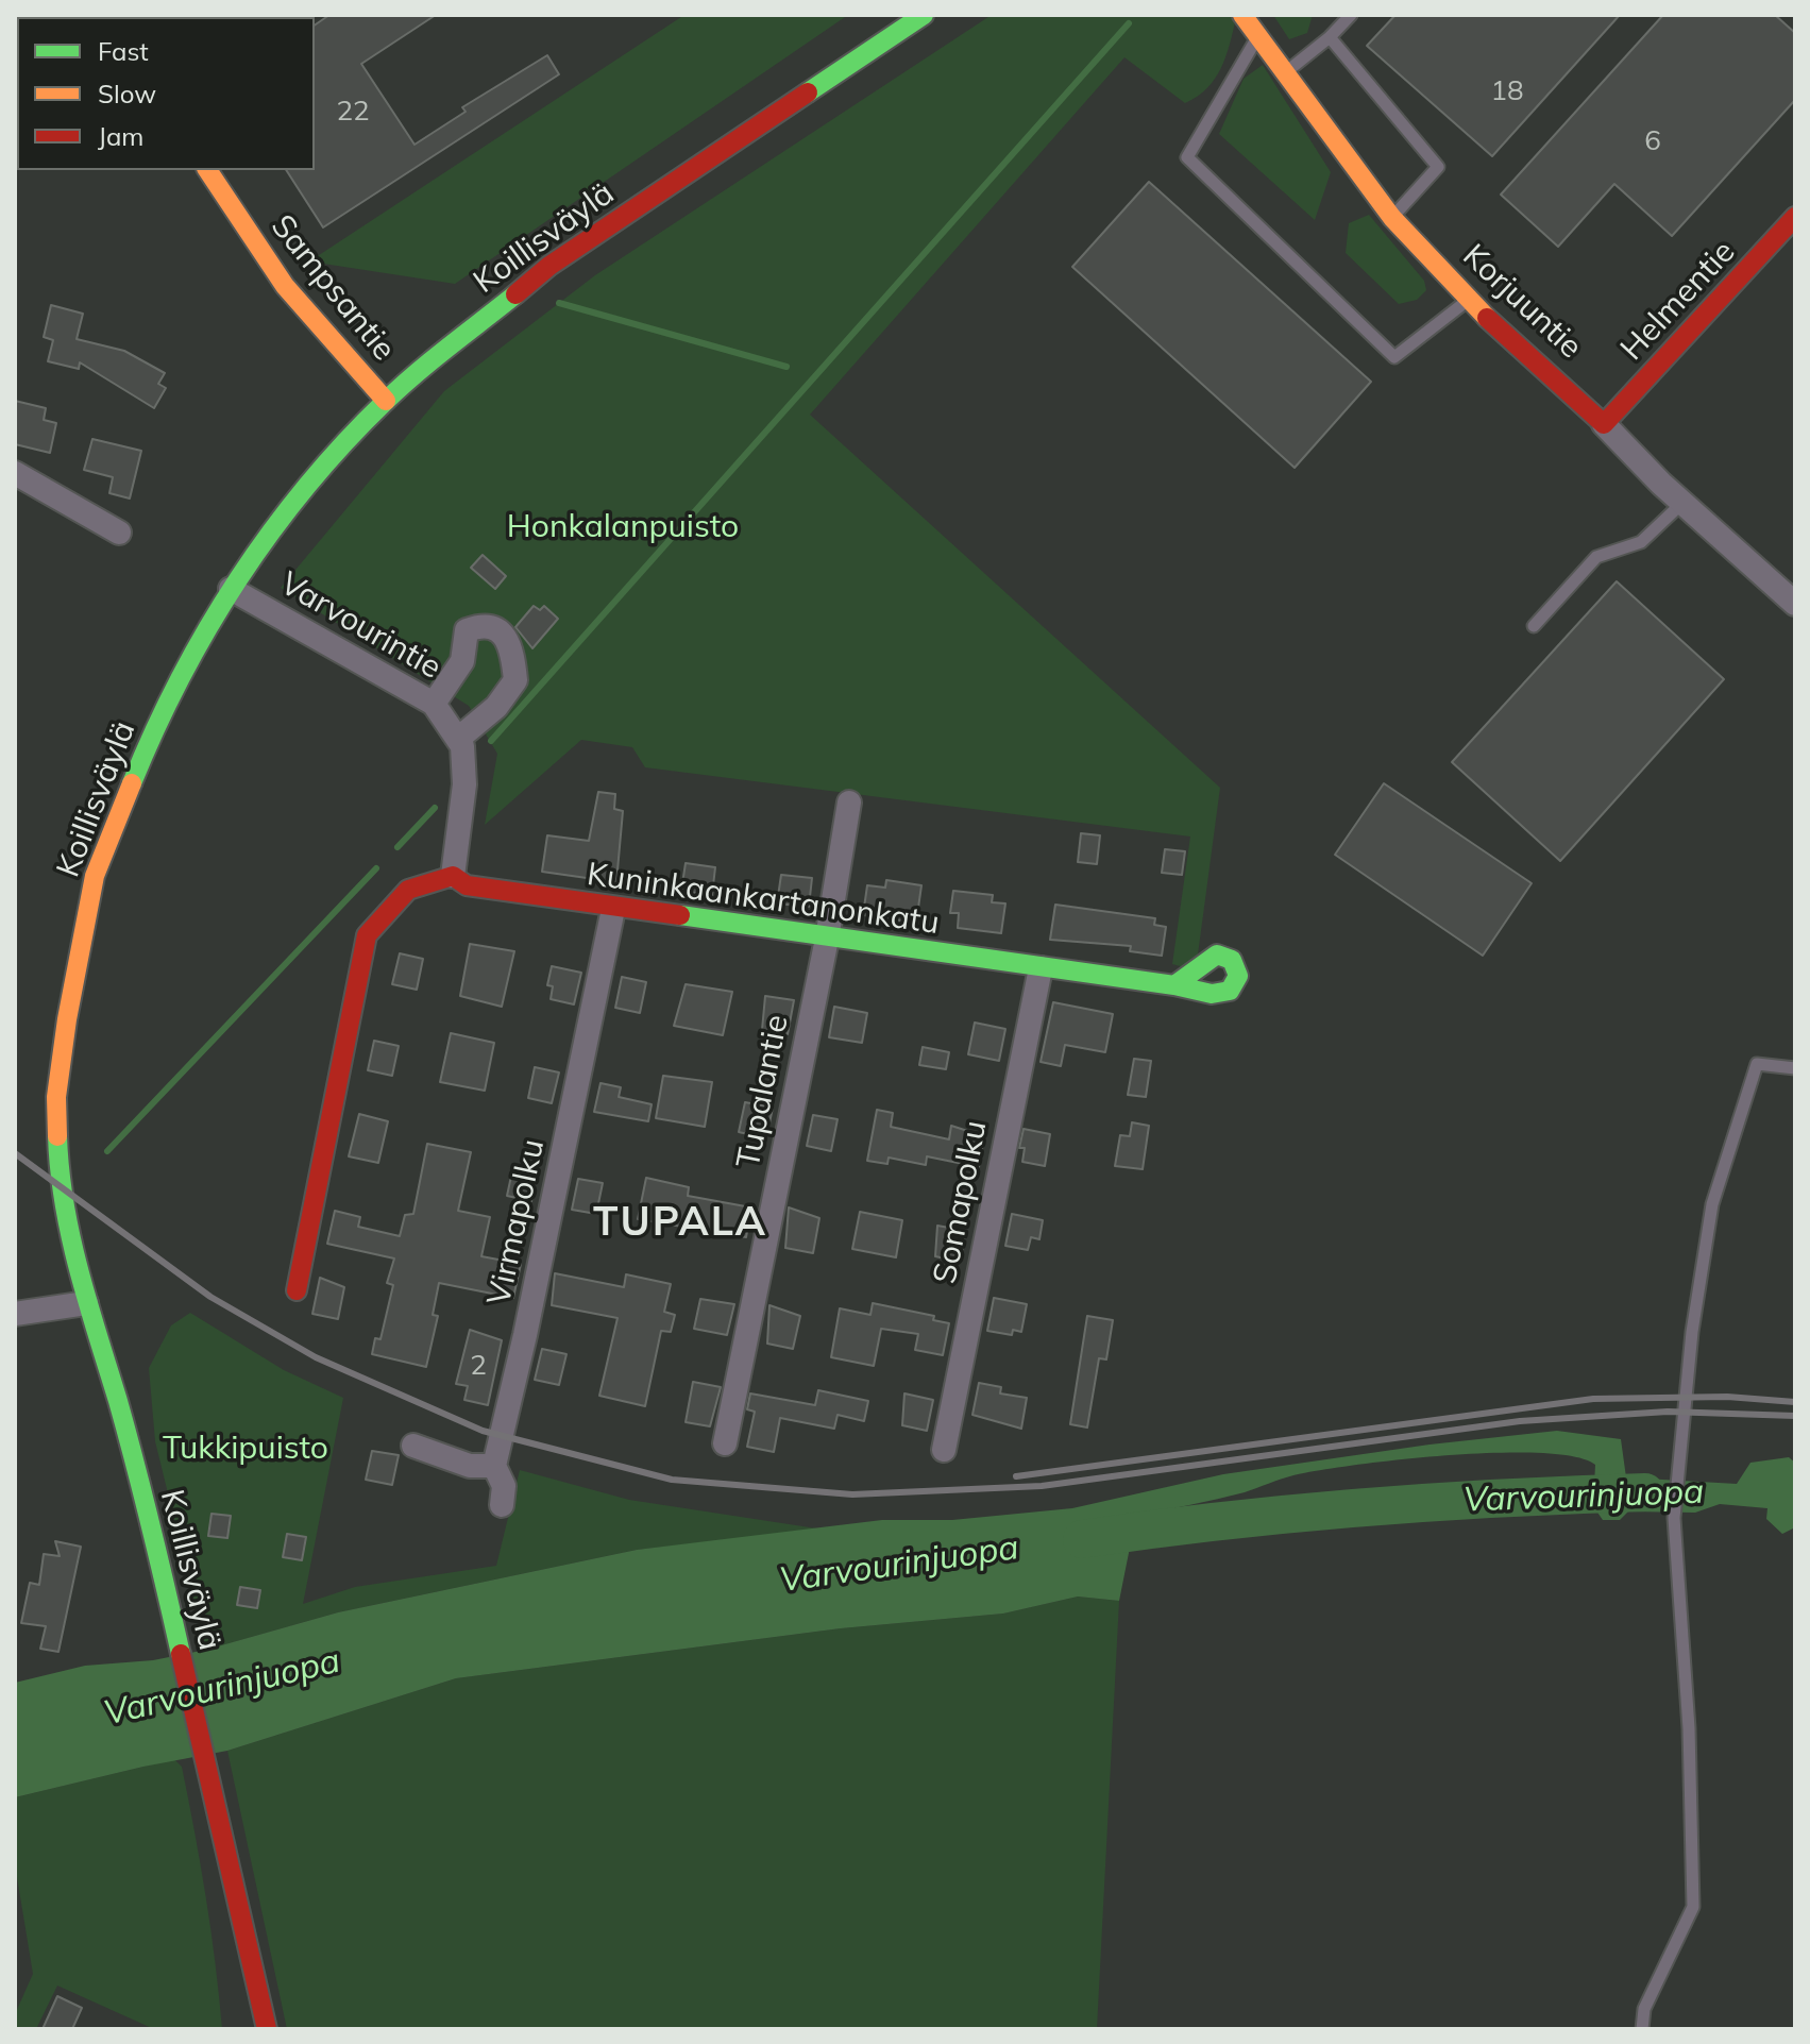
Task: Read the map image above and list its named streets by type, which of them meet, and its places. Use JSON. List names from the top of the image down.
{
  "streets": {
    "main road": [
      "Koillisväylä",
      "Sampsantie",
      "Helmentie",
      "Korjuuntie",
      "Kuninkaankartanonkatu"
    ],
    "street": [
      "Varvourintie",
      "Tupalantie",
      "Somapolku",
      "Virmapolku"
    ]
  },
  "crossings": [
    ["Koillisväylä", "Sampsantie"],
    ["Koillisväylä", "Varvourintie"],
    ["Helmentie", "Korjuuntie"],
    ["Varvourintie", "Kuninkaankartanonkatu"],
    ["Kuninkaankartanonkatu", "Tupalantie"],
    ["Kuninkaankartanonkatu", "Somapolku"],
    ["Kuninkaankartanonkatu", "Virmapolku"]
  ],
  "districts": ["TUPALA"],
  "water": ["Varvourinjuopa"],
  "parks": ["Honkalanpuisto", "Tukkipuisto"],
  "house_numbers": [
    "18",
    "22",
    "6",
    "2"
  ],
  "legend": ["Fast", "Slow", "Jam"]
}
